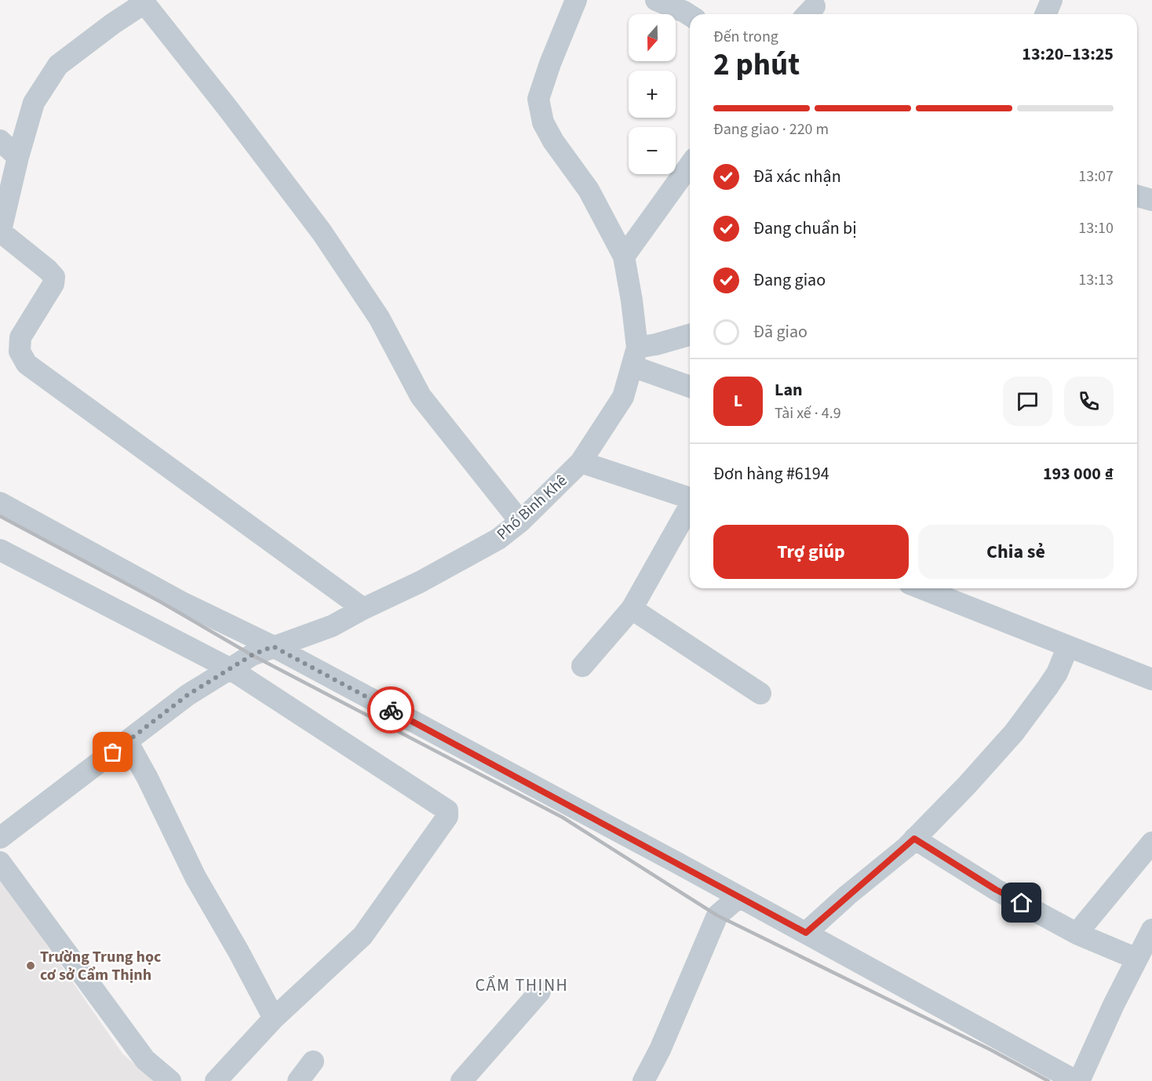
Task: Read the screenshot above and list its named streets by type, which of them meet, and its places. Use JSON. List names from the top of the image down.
{
  "streets": {
    "street": ["Phố Bình Khê"]
  },
  "districts": ["CẨM THỊNH"],
  "places": ["Trường Trung học cơ sở Cẩm Thịnh"],
  "north": "bottom",
  "page": {
    "map_buttons": ["+", "−"],
    "heading": ["2 phút", "Đến trong", "13:20–13:25"],
    "panel": [
      "Lan",
      "Tài xế · 4.9",
      "Đơn hàng #6194",
      "193 000 ₫"
    ],
    "bar": "Đang giao · 220 m",
    "list": [
      ["Đã xác nhận", "13:07"],
      ["Đang chuẩn bị", "13:10"],
      ["Đang giao", "13:13"],
      "Đã giao"
    ],
    "round": "L",
    "buttons": ["Trợ giúp", "Chia sẻ"]
  }
}
